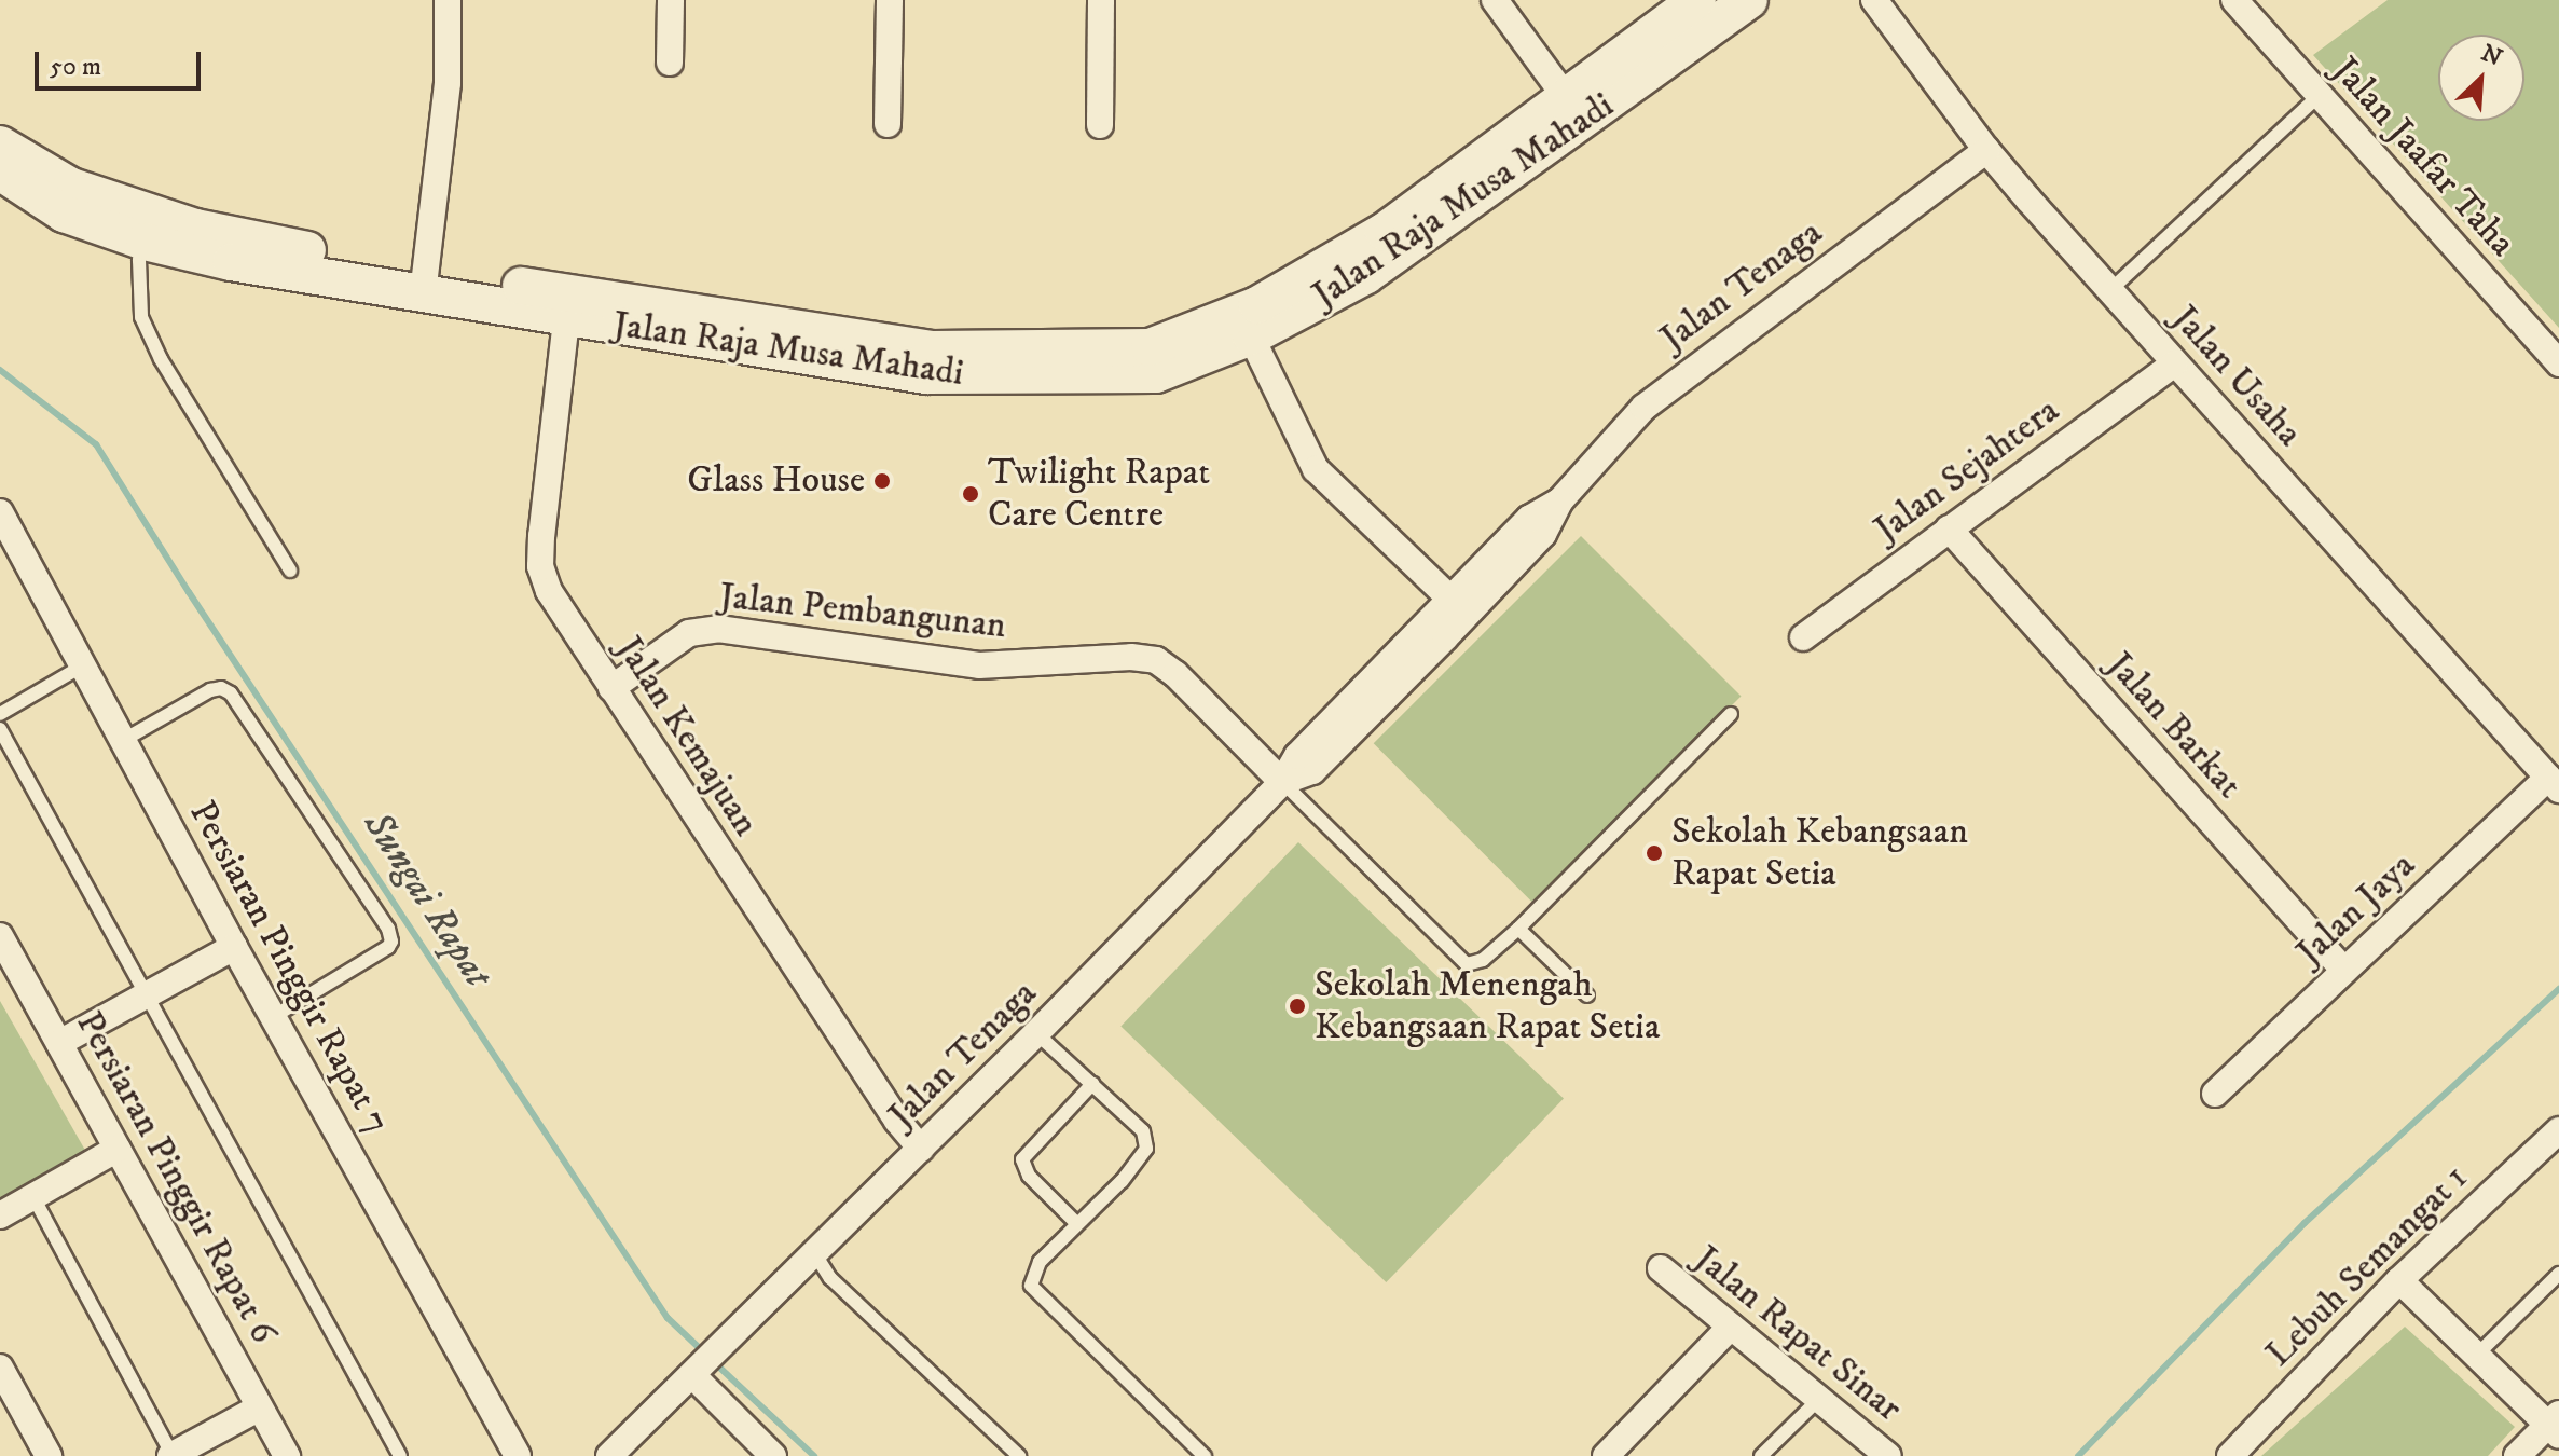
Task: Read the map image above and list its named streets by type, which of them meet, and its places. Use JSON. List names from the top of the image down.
{
  "streets": {
    "main road": ["Jalan Raja Musa Mahadi"],
    "street": [
      "Jalan Jaafar Taha",
      "Jalan Tenaga",
      "Jalan Usaha",
      "Jalan Sejahtera",
      "Jalan Pembangunan",
      "Jalan Barkat",
      "Jalan Kemajuan",
      "Jalan Jaya",
      "Persiaran Pinggir Rapat 7",
      "Persiaran Pinggir Rapat 6",
      "Lebuh Semangat 1",
      "Jalan Rapat Sinar"
    ]
  },
  "crossings": [
    ["Jalan Raja Musa Mahadi", "Jalan Kemajuan"],
    ["Jalan Tenaga", "Jalan Usaha"],
    ["Jalan Tenaga", "Jalan Pembangunan"],
    ["Jalan Tenaga", "Jalan Kemajuan"],
    ["Jalan Usaha", "Jalan Sejahtera"],
    ["Jalan Usaha", "Jalan Jaya"],
    ["Jalan Sejahtera", "Jalan Barkat"],
    ["Jalan Pembangunan", "Jalan Kemajuan"],
    ["Jalan Barkat", "Jalan Jaya"]
  ],
  "water": ["Sungai Rapat"],
  "places": [
    "Glass House",
    "Twilight Rapat Care Centre",
    "Sekolah Kebangsaan Rapat Setia",
    "Sekolah Menengah Kebangsaan Rapat Setia"
  ],
  "scale_bar": "50 m",
  "north": "top right"
}
